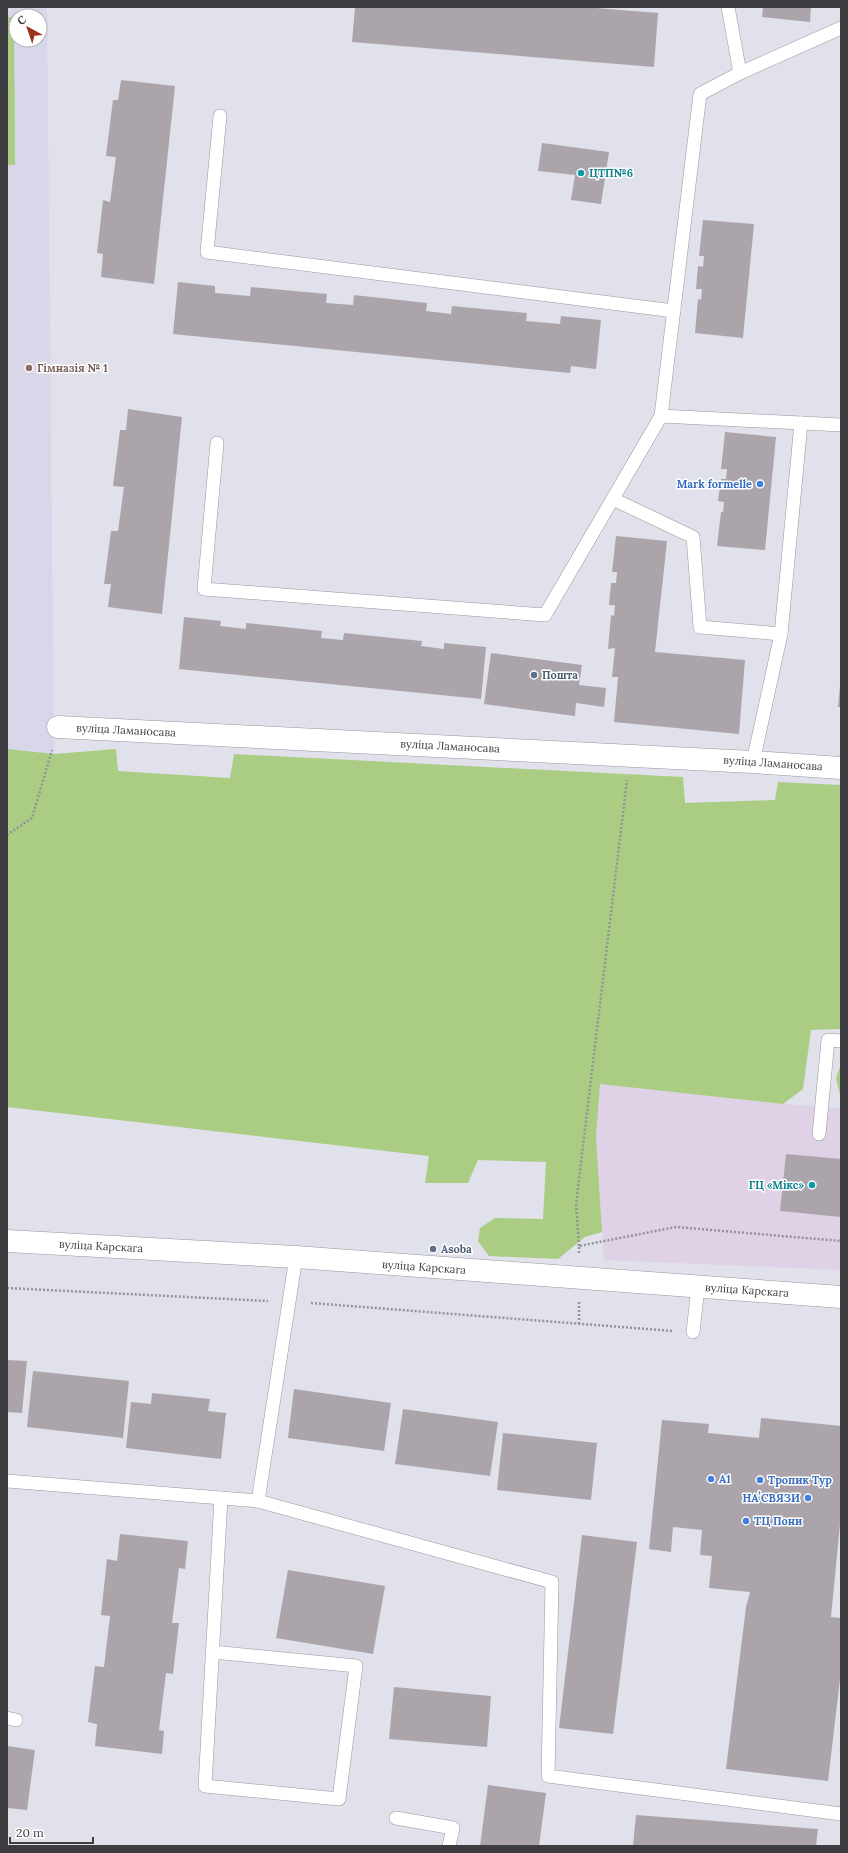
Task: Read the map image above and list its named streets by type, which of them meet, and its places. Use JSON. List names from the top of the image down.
{
  "streets": {
    "street": ["вуліца Ламаносава", "вуліца Карскага"]
  },
  "places": [
    "ЦТП№6",
    "Гімназія № 1",
    "Mark formelle",
    "Пошта",
    "ГЦ «Мікс»",
    "Asoba",
    "A1",
    "Тропик Тур",
    "НАʼСВЯЗИ",
    "ТЦ Пони"
  ],
  "scale_bar": "20 m",
  "north": "top left"
}
